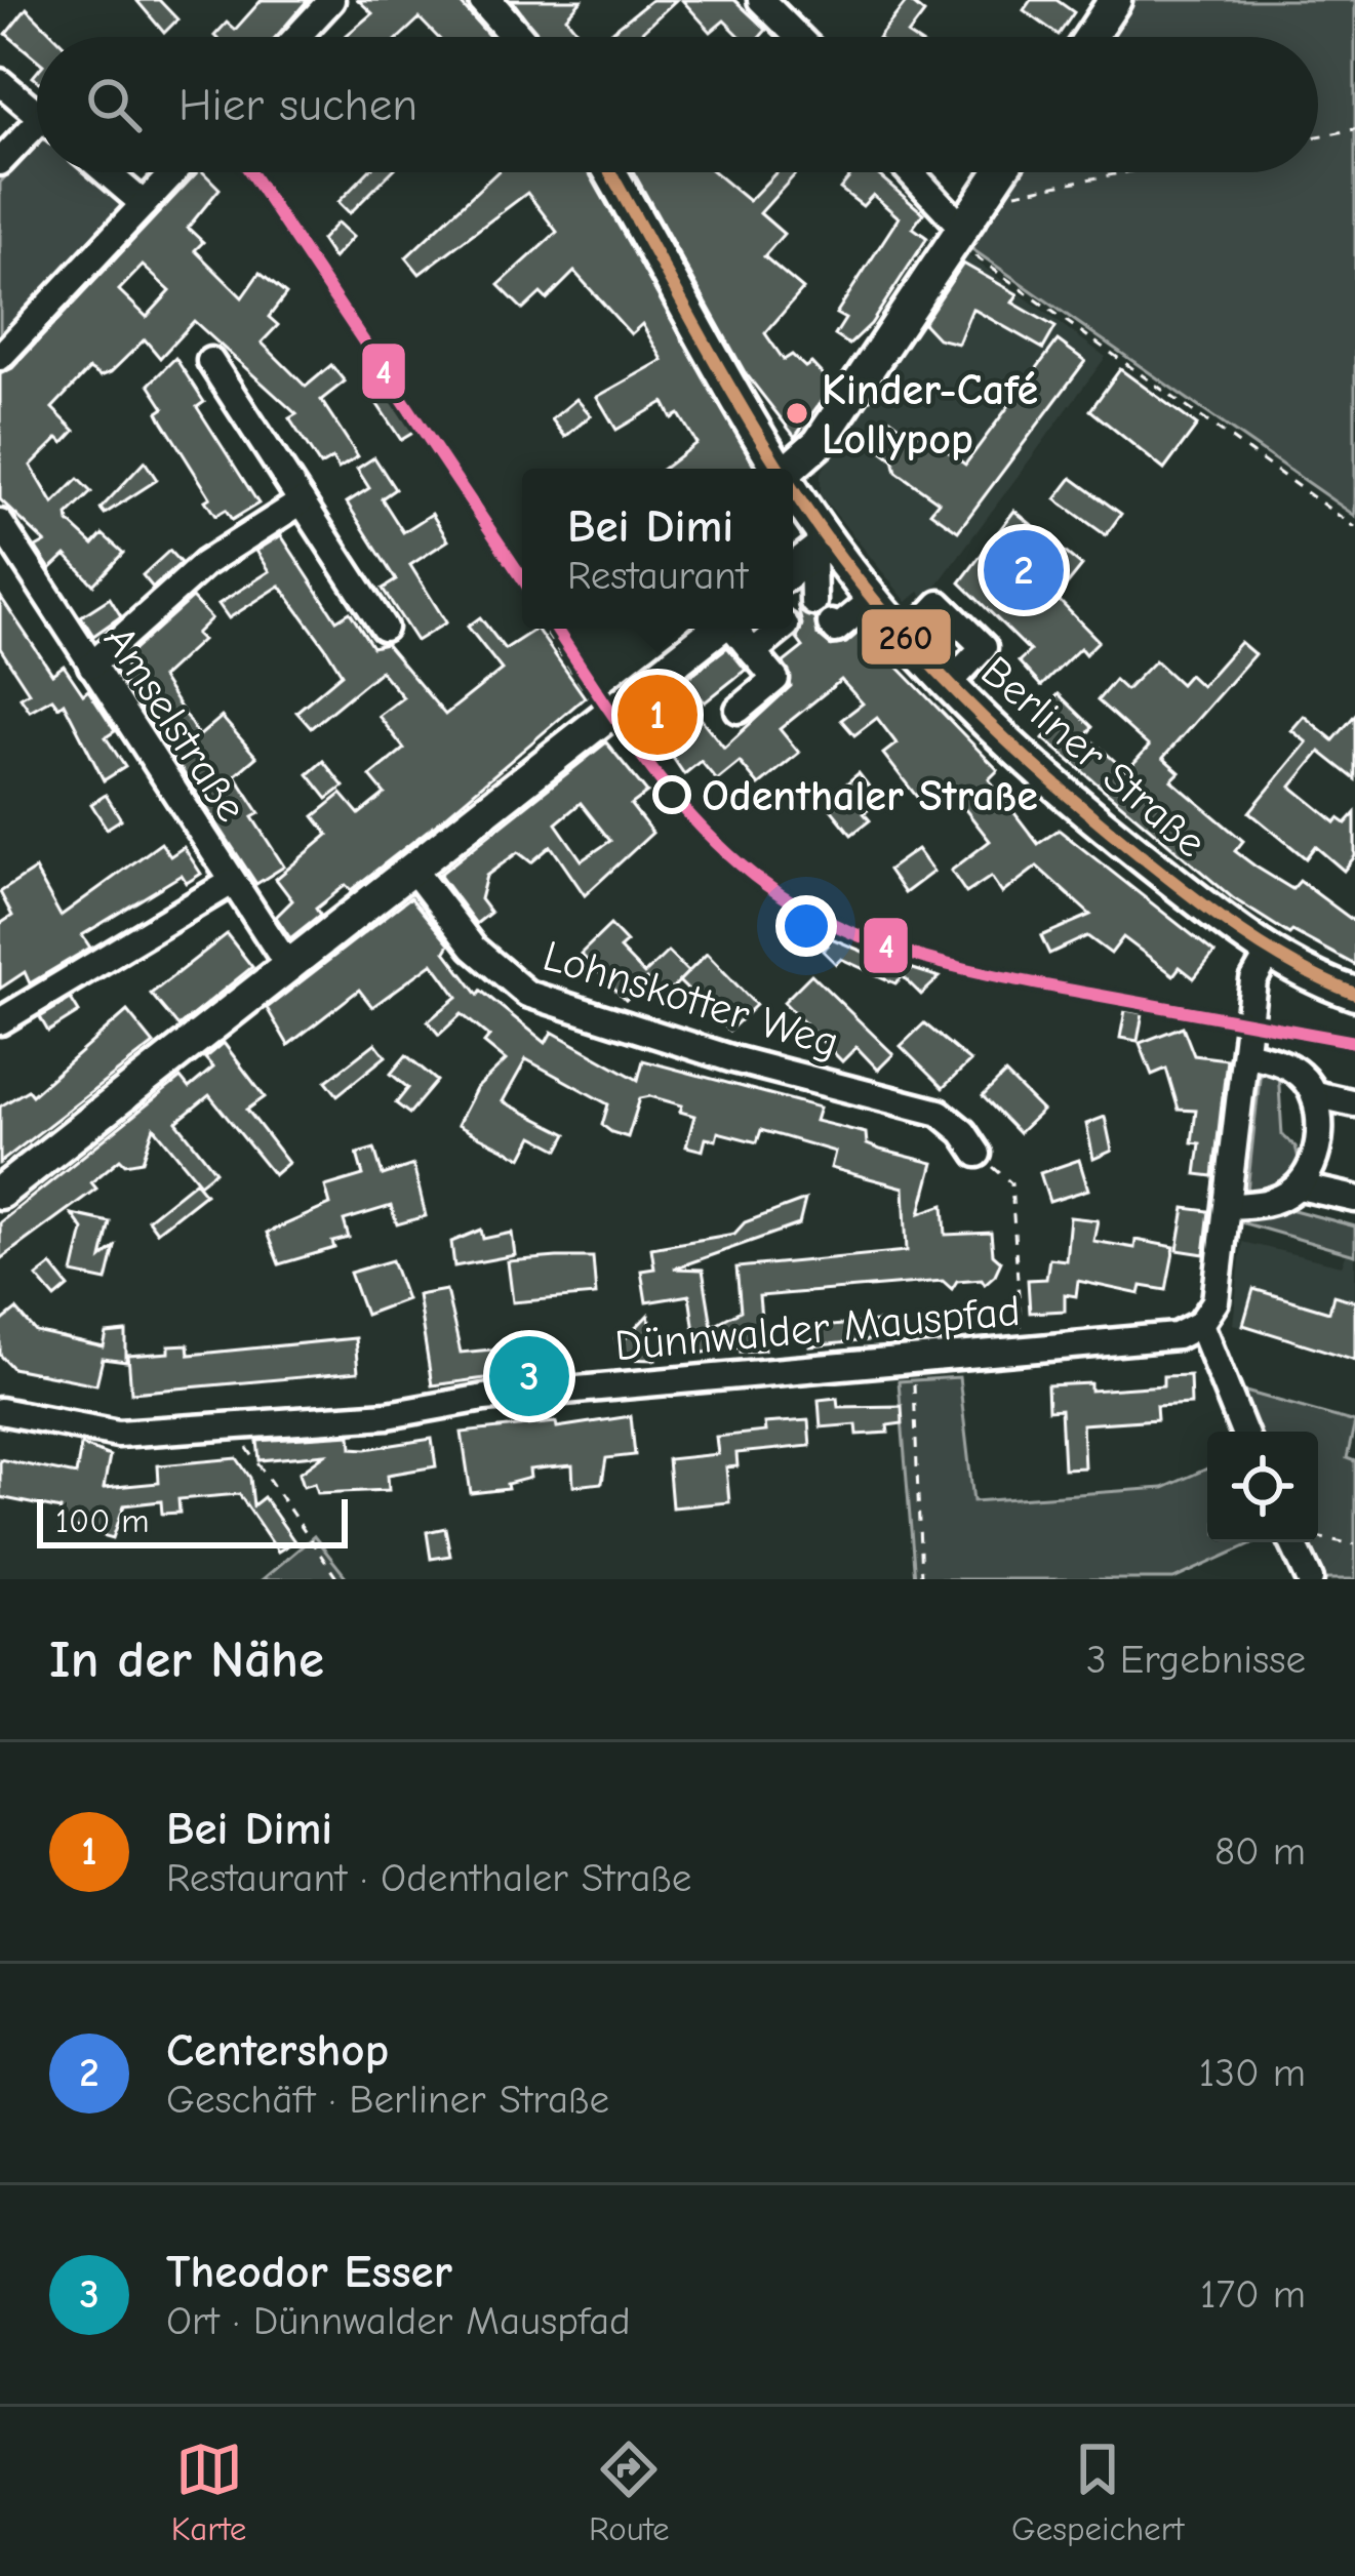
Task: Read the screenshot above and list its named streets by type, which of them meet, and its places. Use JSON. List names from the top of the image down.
{
  "streets": {
    "main road": ["Berliner Straße"],
    "street": ["Amselstraße", "Lohnskotter Weg", "Dünnwalder Mauspfad"]
  },
  "places": ["Kinder-Café Lollypop", "Odenthaler Straße"],
  "lines": ["transit line 4", "transit line 260"],
  "scale_bar": "100 m",
  "page": {
    "search": "Hier suchen",
    "popup": ["Bei Dimi", "Restaurant"],
    "pins": ["2", "1", "3"],
    "scale": "100 m",
    "heading": ["In der Nähe", "3 Ergebnisse"],
    "list": [
      {
        "mark": "1",
        "name": "Bei Dimi",
        "note": "Restaurant · Odenthaler Straße",
        "value": "80 m"
      },
      {
        "mark": "2",
        "name": "Centershop",
        "note": "Geschäft · Berliner Straße",
        "value": "130 m"
      },
      {
        "mark": "3",
        "name": "Theodor Esser",
        "note": "Ort · Dünnwalder Mauspfad",
        "value": "170 m"
      }
    ],
    "nav": ["Karte", "Route", "Gespeichert"]
  }
}
